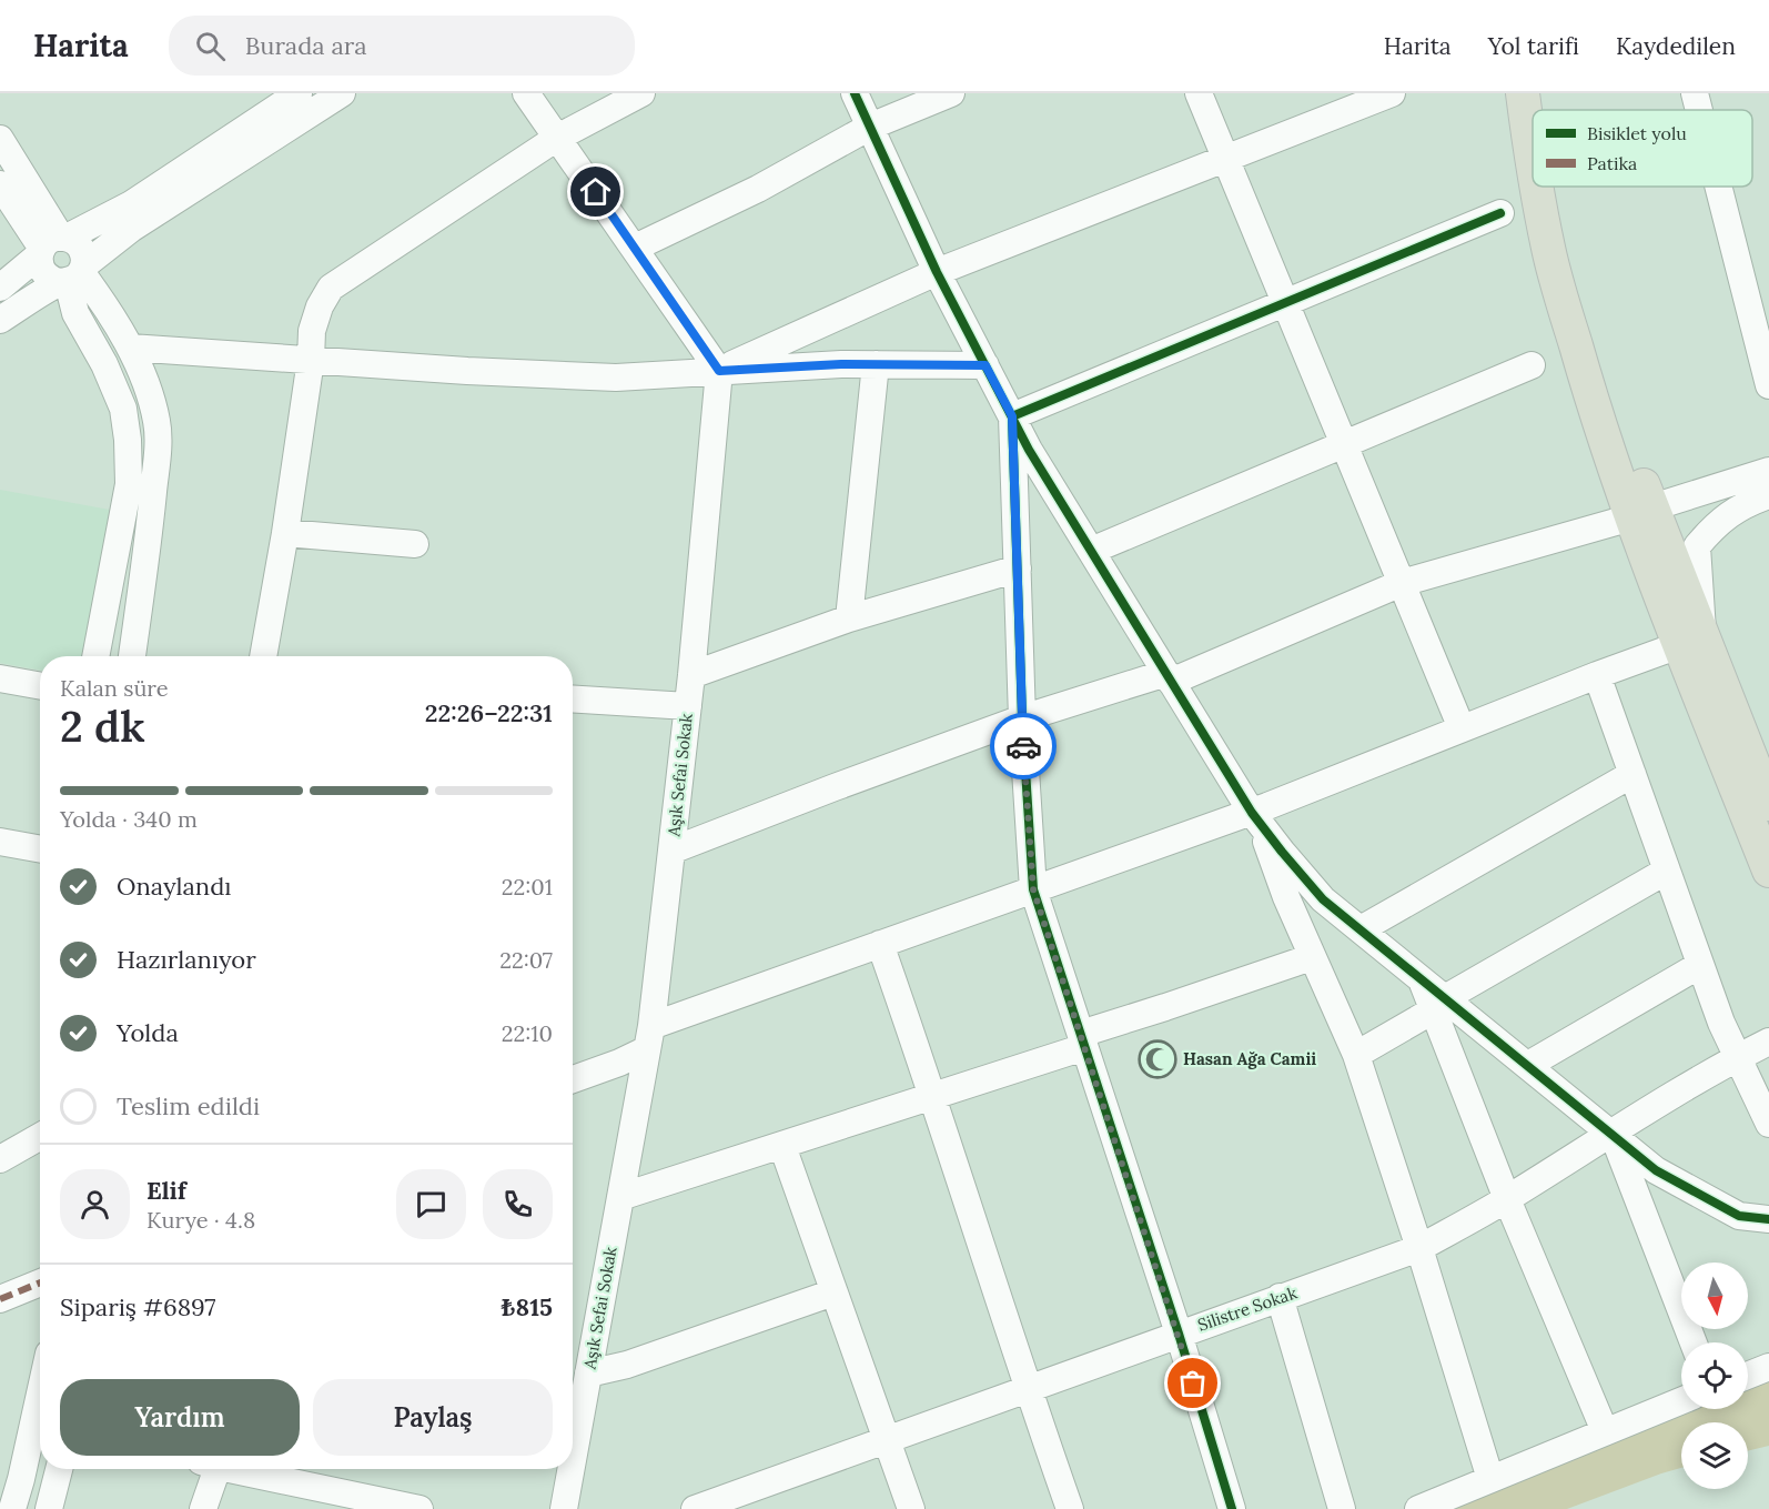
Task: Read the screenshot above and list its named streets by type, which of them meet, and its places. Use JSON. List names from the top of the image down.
{
  "streets": {
    "street": ["Aşık Sefai Sokak", "Silistre Sokak"]
  },
  "places": {
    "mosque": ["Hasan Ağa Camii"]
  },
  "legend": ["Bisiklet yolu", "Patika"],
  "north": "bottom",
  "page": {
    "header": "Harita",
    "search": "Burada ara",
    "nav": ["Harita", "Yol tarifi", "Kaydedilen"],
    "heading": ["2 dk", "Kalan süre", "22:26–22:31"],
    "panel": [
      "Elif",
      "Kurye · 4.8",
      "Sipariş #6897",
      "₺815"
    ],
    "bar": "Yolda · 340 m",
    "list": [
      ["Onaylandı", "22:01"],
      ["Hazırlanıyor", "22:07"],
      ["Yolda", "22:10"],
      "Teslim edildi"
    ],
    "buttons": ["Yardım", "Paylaş"]
  }
}
